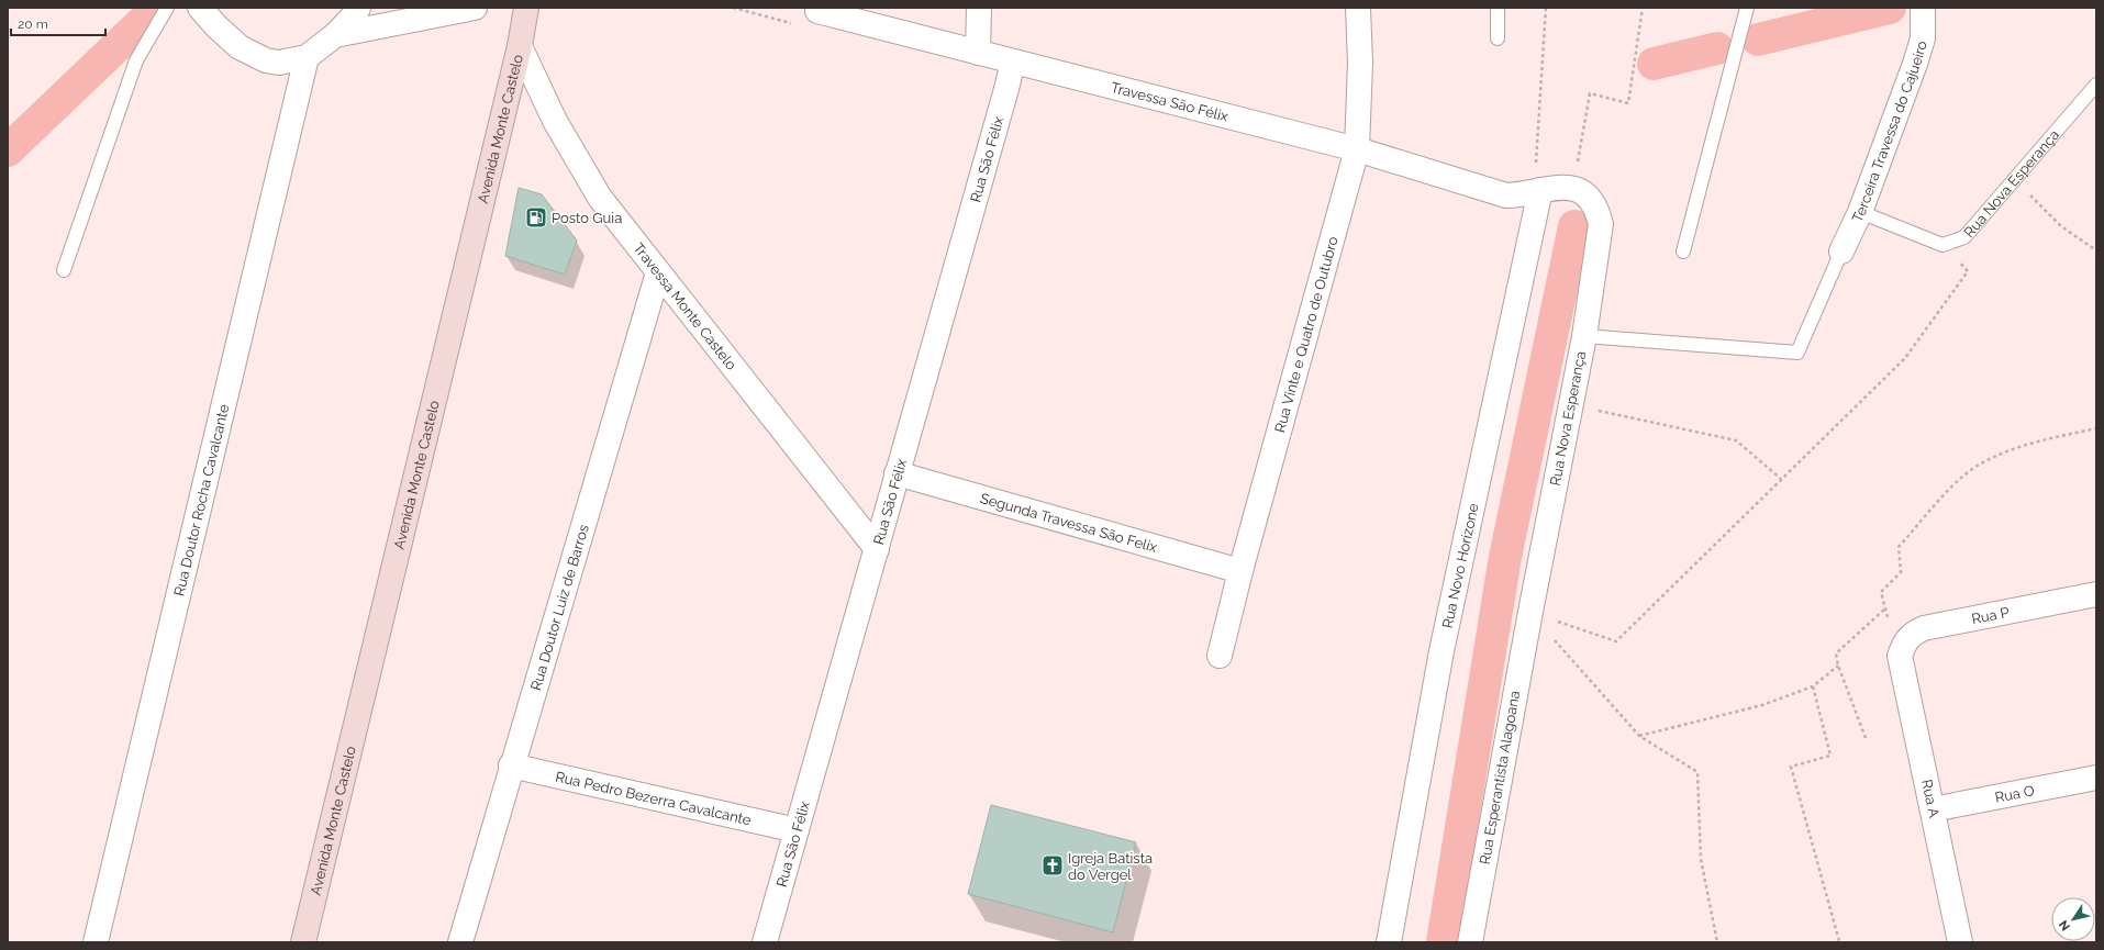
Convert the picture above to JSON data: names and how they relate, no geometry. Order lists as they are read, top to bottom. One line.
{"streets":{"street":["Travessa São Félix","Avenida Monte Castelo","Terceira Travessa do Cajueiro","Rua São Félix","Rua Nova Esperança","Travessa Monte Castelo","Rua Vinte e Quatro de Outubro","Rua Doutor Rocha Cavalcante","Segunda Travessa São Felix","Rua Novo Horizone","Rua Doutor Luiz de Barros","Rua P","Rua Esperantista Alagoana","Rua O","Rua Pedro Bezerra Cavalcante","Rua A"]},"crossings":[["Travessa São Félix","Rua São Félix"],["Travessa São Félix","Rua Nova Esperança"],["Travessa São Félix","Rua Vinte e Quatro de Outubro"],["Travessa São Félix","Rua Novo Horizone"],["Avenida Monte Castelo","Travessa Monte Castelo"],["Rua São Félix","Travessa Monte Castelo"],["Rua São Félix","Segunda Travessa São Felix"],["Rua São Félix","Rua Pedro Bezerra Cavalcante"],["Rua Nova Esperança","Rua Esperantista Alagoana"],["Travessa Monte Castelo","Rua Doutor Luiz de Barros"],["Rua Vinte e Quatro de Outubro","Segunda Travessa São Felix"],["Rua Doutor Luiz de Barros","Rua Pedro Bezerra Cavalcante"],["Rua P","Rua A"],["Rua O","Rua A"]],"places":{"fuel station":["Posto Guia"],"church":["Igreja Batista do Vergel"]},"scale_bar":"20 m","north":"bottom left"}
